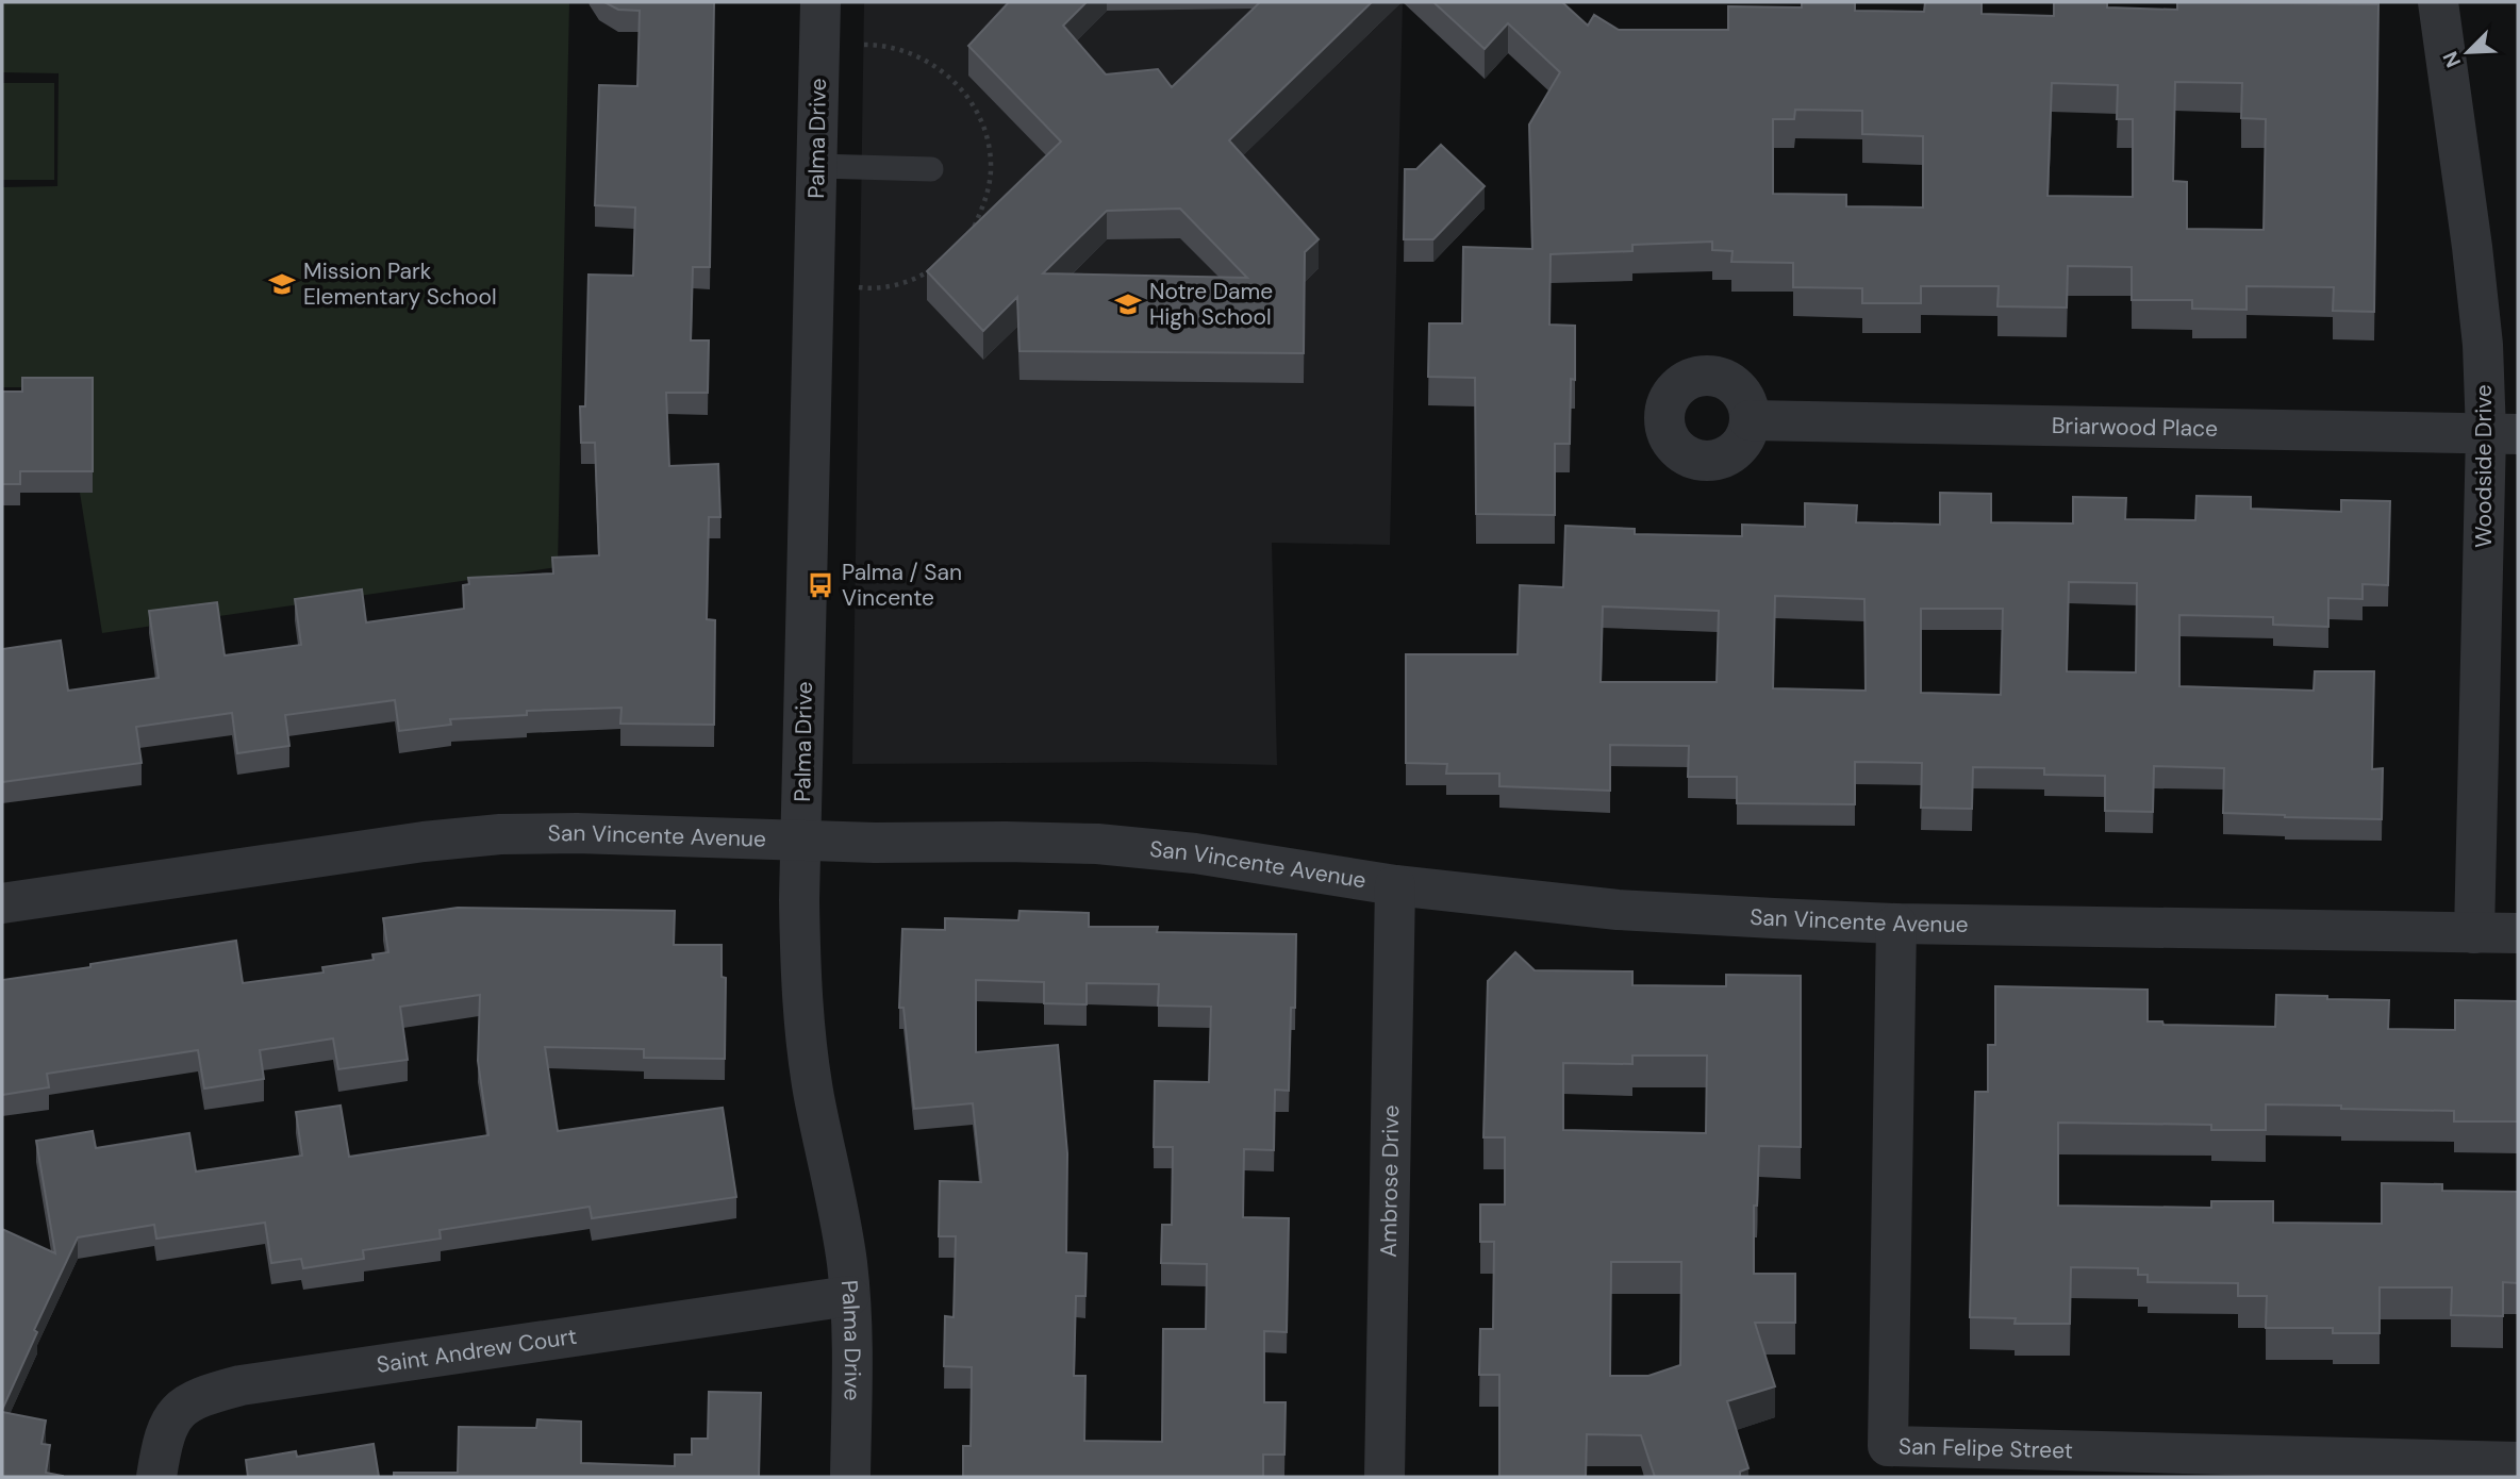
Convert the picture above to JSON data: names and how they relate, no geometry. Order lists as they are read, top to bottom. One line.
{"streets":{"street":["Palma Drive","Briarwood Place","Woodside Drive","San Vincente Avenue","Ambrose Drive","Saint Andrew Court","San Felipe Street"]},"crossings":[["Palma Drive","San Vincente Avenue"],["Palma Drive","Saint Andrew Court"],["Briarwood Place","Woodside Drive"],["Woodside Drive","San Vincente Avenue"],["San Vincente Avenue","Ambrose Drive"],["San Vincente Avenue","San Felipe Street"]],"places":{"school or university":["Mission Park Elementary School","Notre Dame High School"],"bus stop":["Palma / San Vincente"]},"north":"bottom left"}
